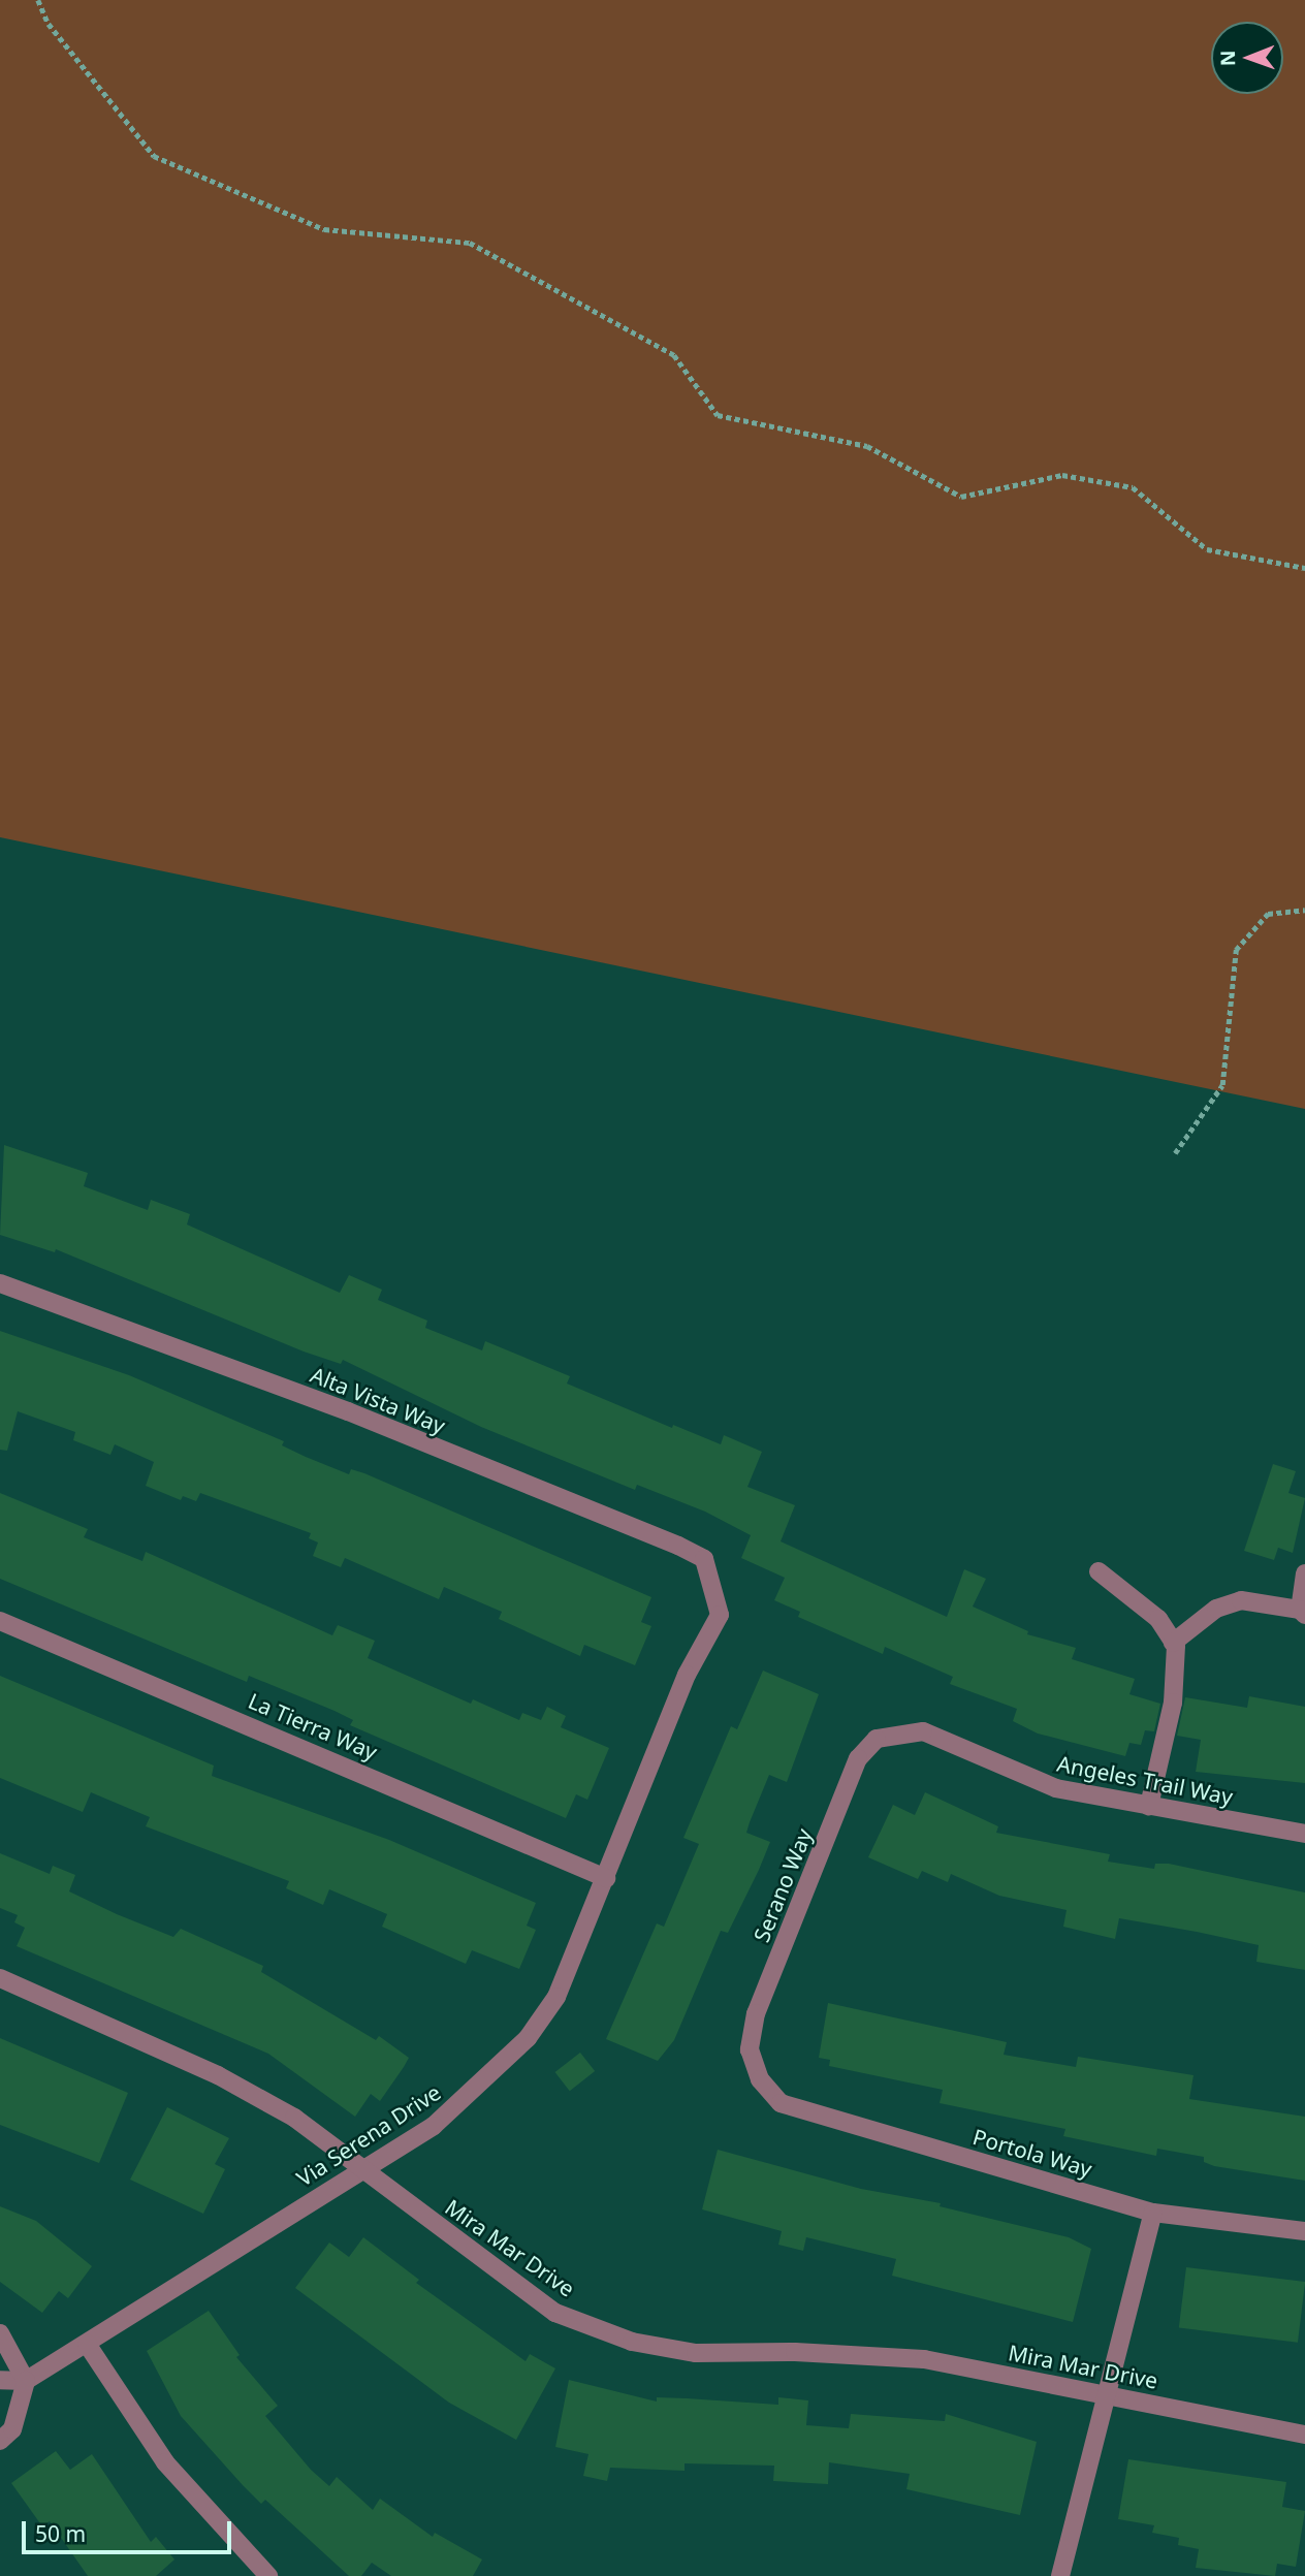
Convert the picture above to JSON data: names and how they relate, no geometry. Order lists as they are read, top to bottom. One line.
{"streets":{"street":["Alta Vista Way","La Tierra Way","Angeles Trail Way","Serano Way","Via Serena Drive","Portola Way","Mira Mar Drive"]},"crossings":[["Alta Vista Way","Via Serena Drive"],["La Tierra Way","Via Serena Drive"],["Angeles Trail Way","Serano Way"],["Serano Way","Portola Way"],["Via Serena Drive","Mira Mar Drive"]],"scale_bar":"50 m","north":"left"}
